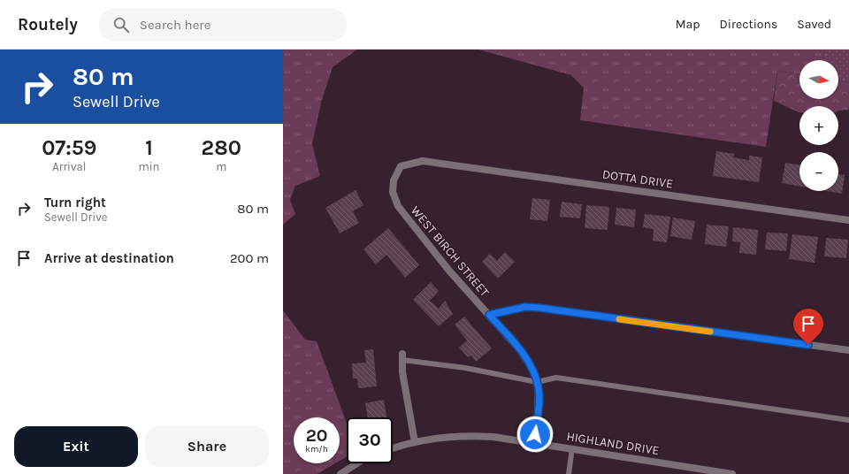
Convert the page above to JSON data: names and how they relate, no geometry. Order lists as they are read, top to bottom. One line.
{"streets":{"street":["DOTTA DRIVE","WEST BIRCH STREET","HIGHLAND DRIVE"]},"crossings":[["DOTTA DRIVE","WEST BIRCH STREET"],["WEST BIRCH STREET","HIGHLAND DRIVE"]],"north":"right","page":{"header":"Routely","search":"Search here","nav":["Map","Directions","Saved"],"turn":["80 m","Sewell Drive"],"map_buttons":["+","−"],"eta":["07:59","Arrival","1","min","280","m"],"list":[{"name":"Turn right","note":"Sewell Drive","value":"80 m"},{"name":"Arrive at destination","value":"200 m"}],"speed":"20 km/h","limit":"30","buttons":["Exit","Share"]}}
